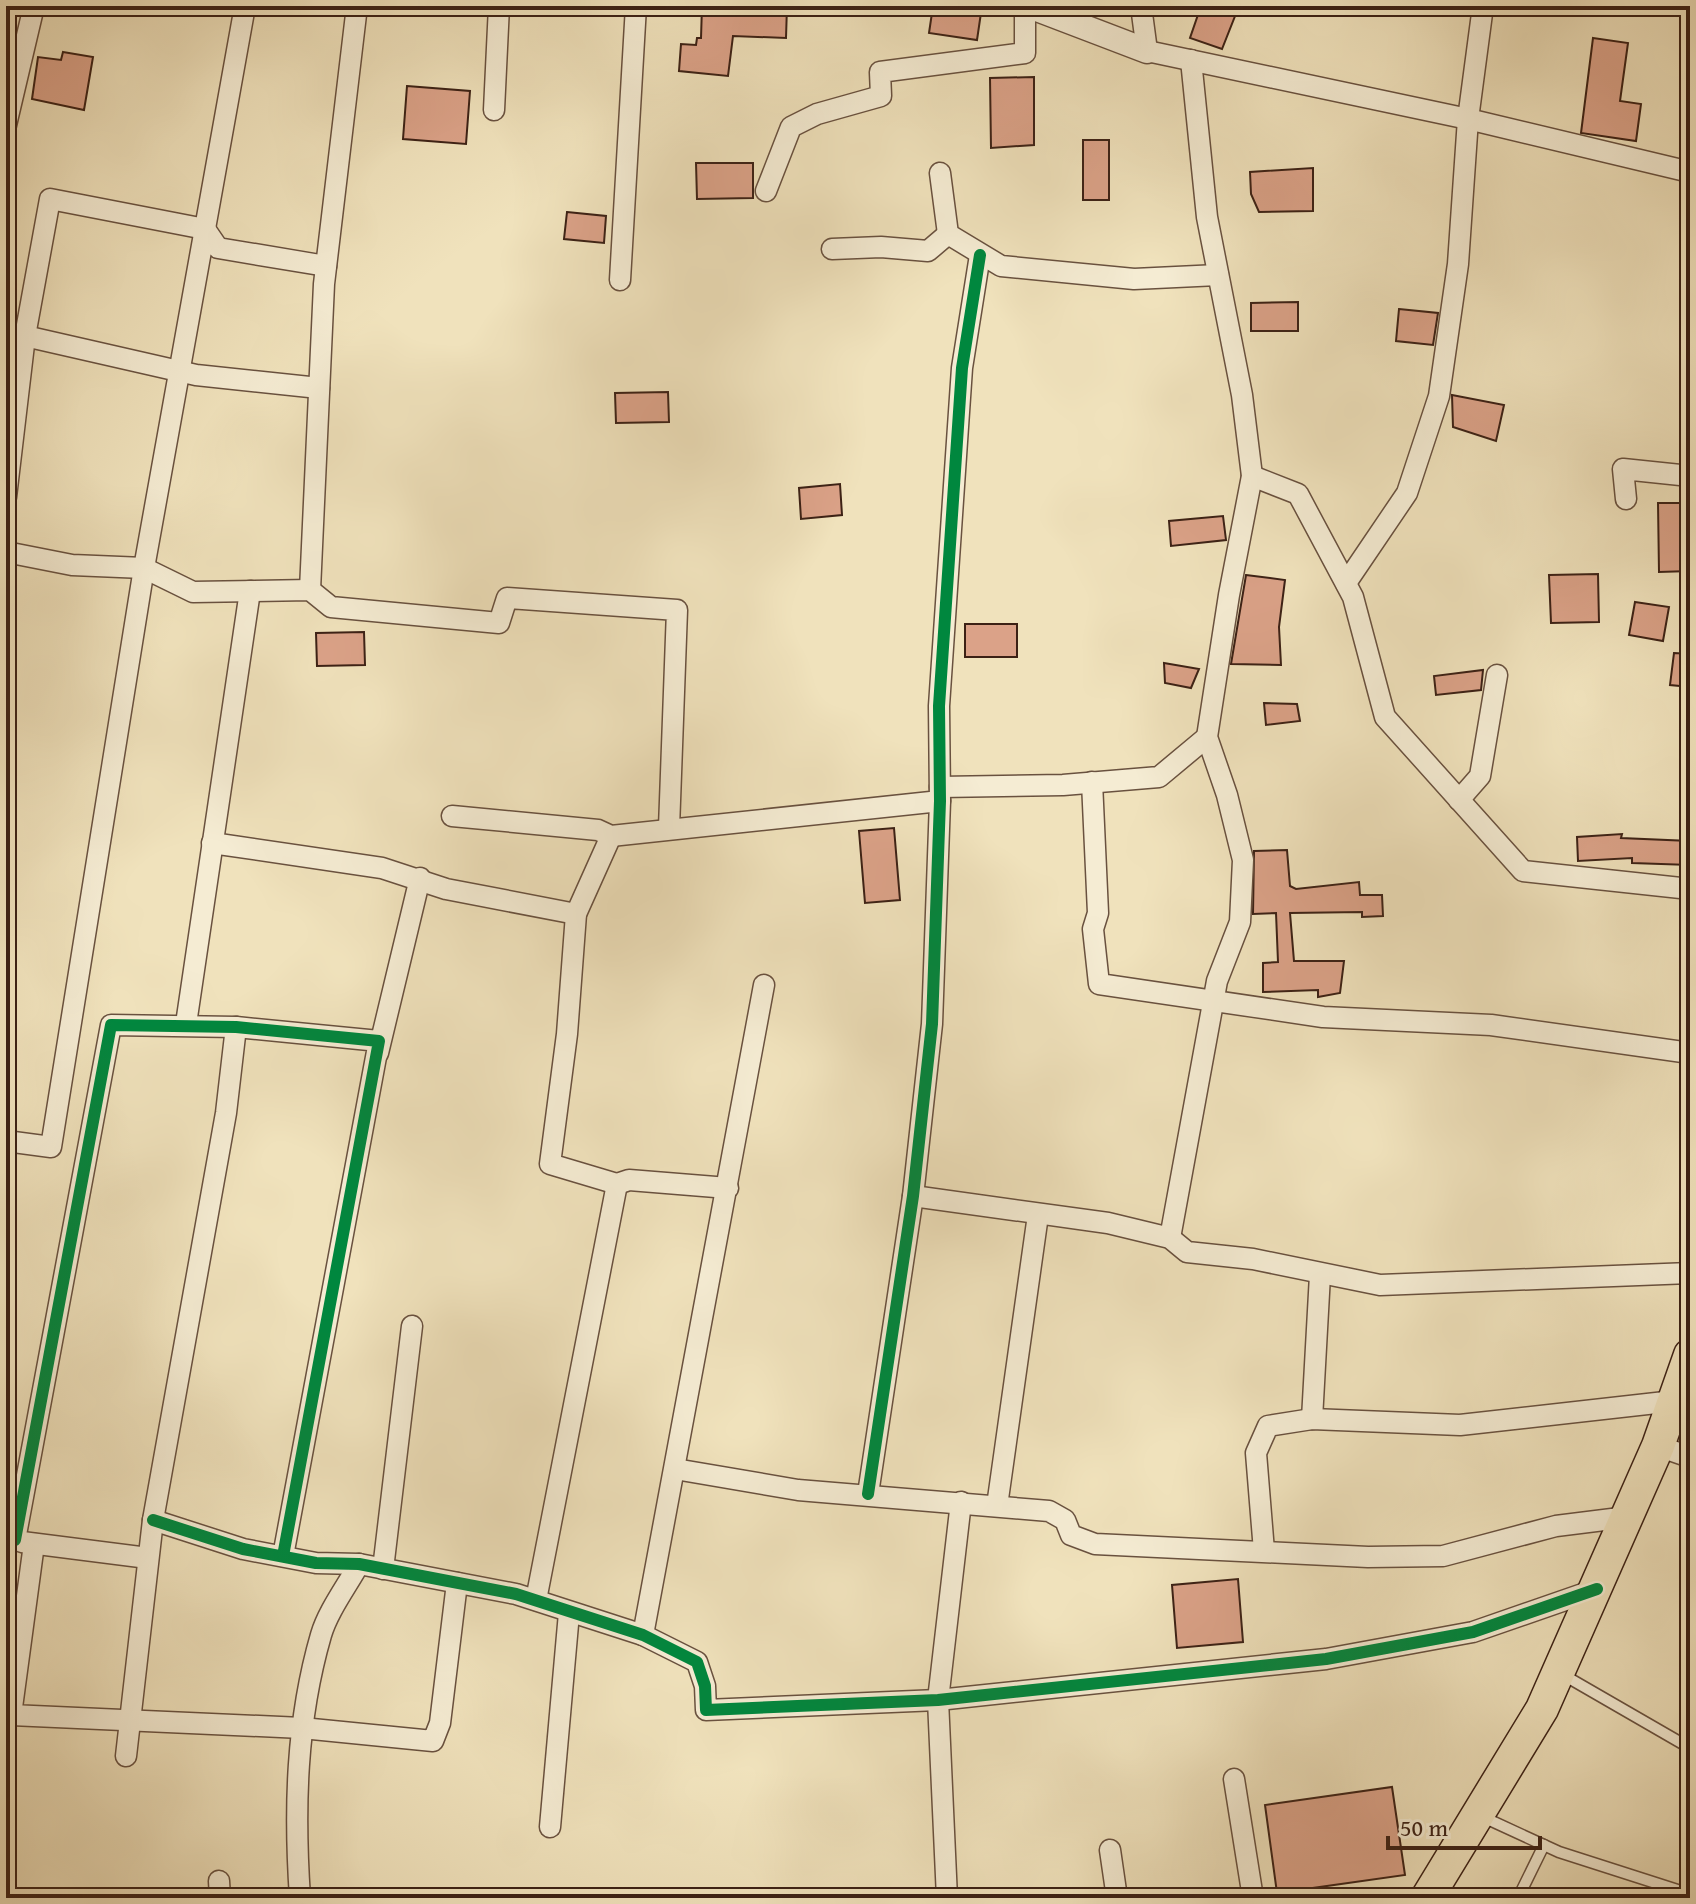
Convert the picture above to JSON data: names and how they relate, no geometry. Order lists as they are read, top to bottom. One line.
{"scale_bar":"50 m"}
